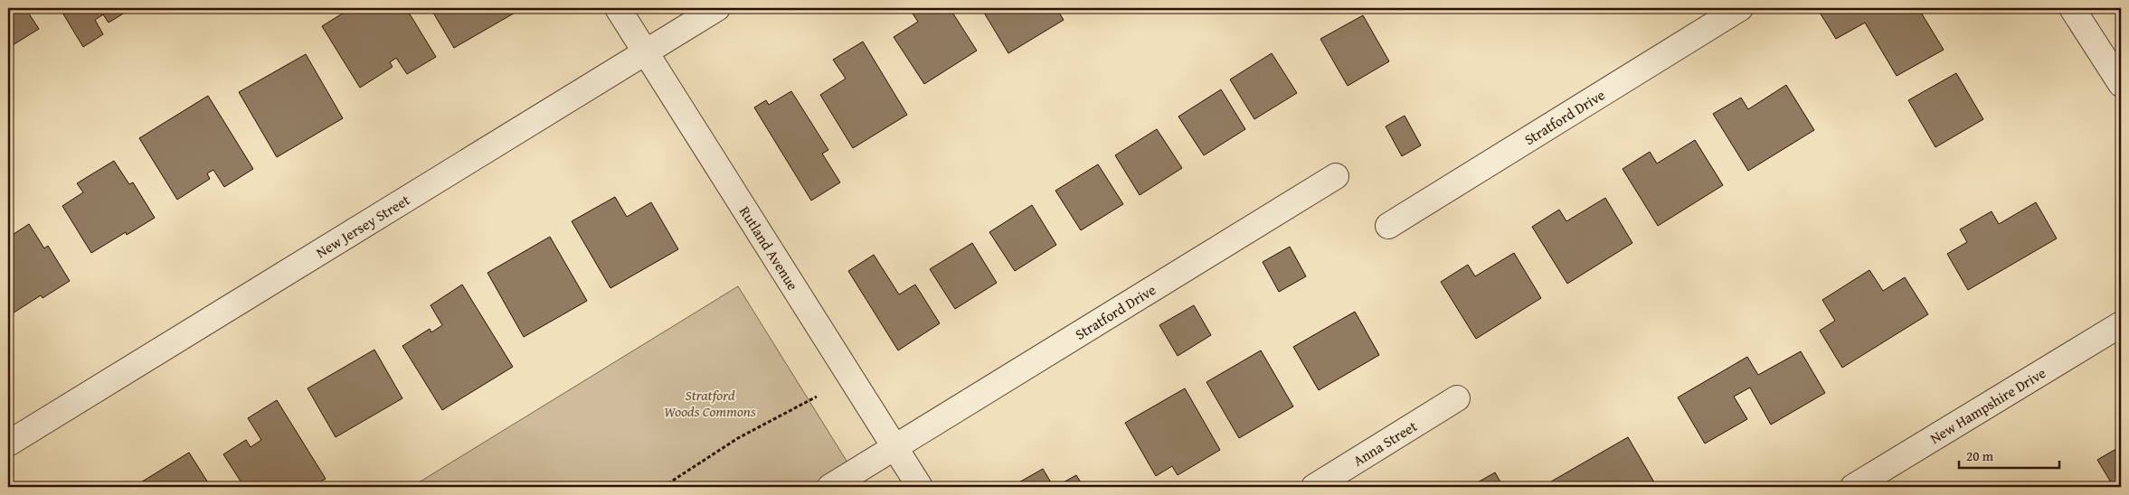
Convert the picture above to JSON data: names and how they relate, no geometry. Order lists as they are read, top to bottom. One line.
{"streets":{"street":["Stratford Drive","New Jersey Street","Rutland Avenue","New Hampshire Drive","Anna Street"]},"crossings":[["Stratford Drive","Rutland Avenue"],["New Jersey Street","Rutland Avenue"]],"parks":["Stratford Woods Commons"],"scale_bar":"20 m"}
